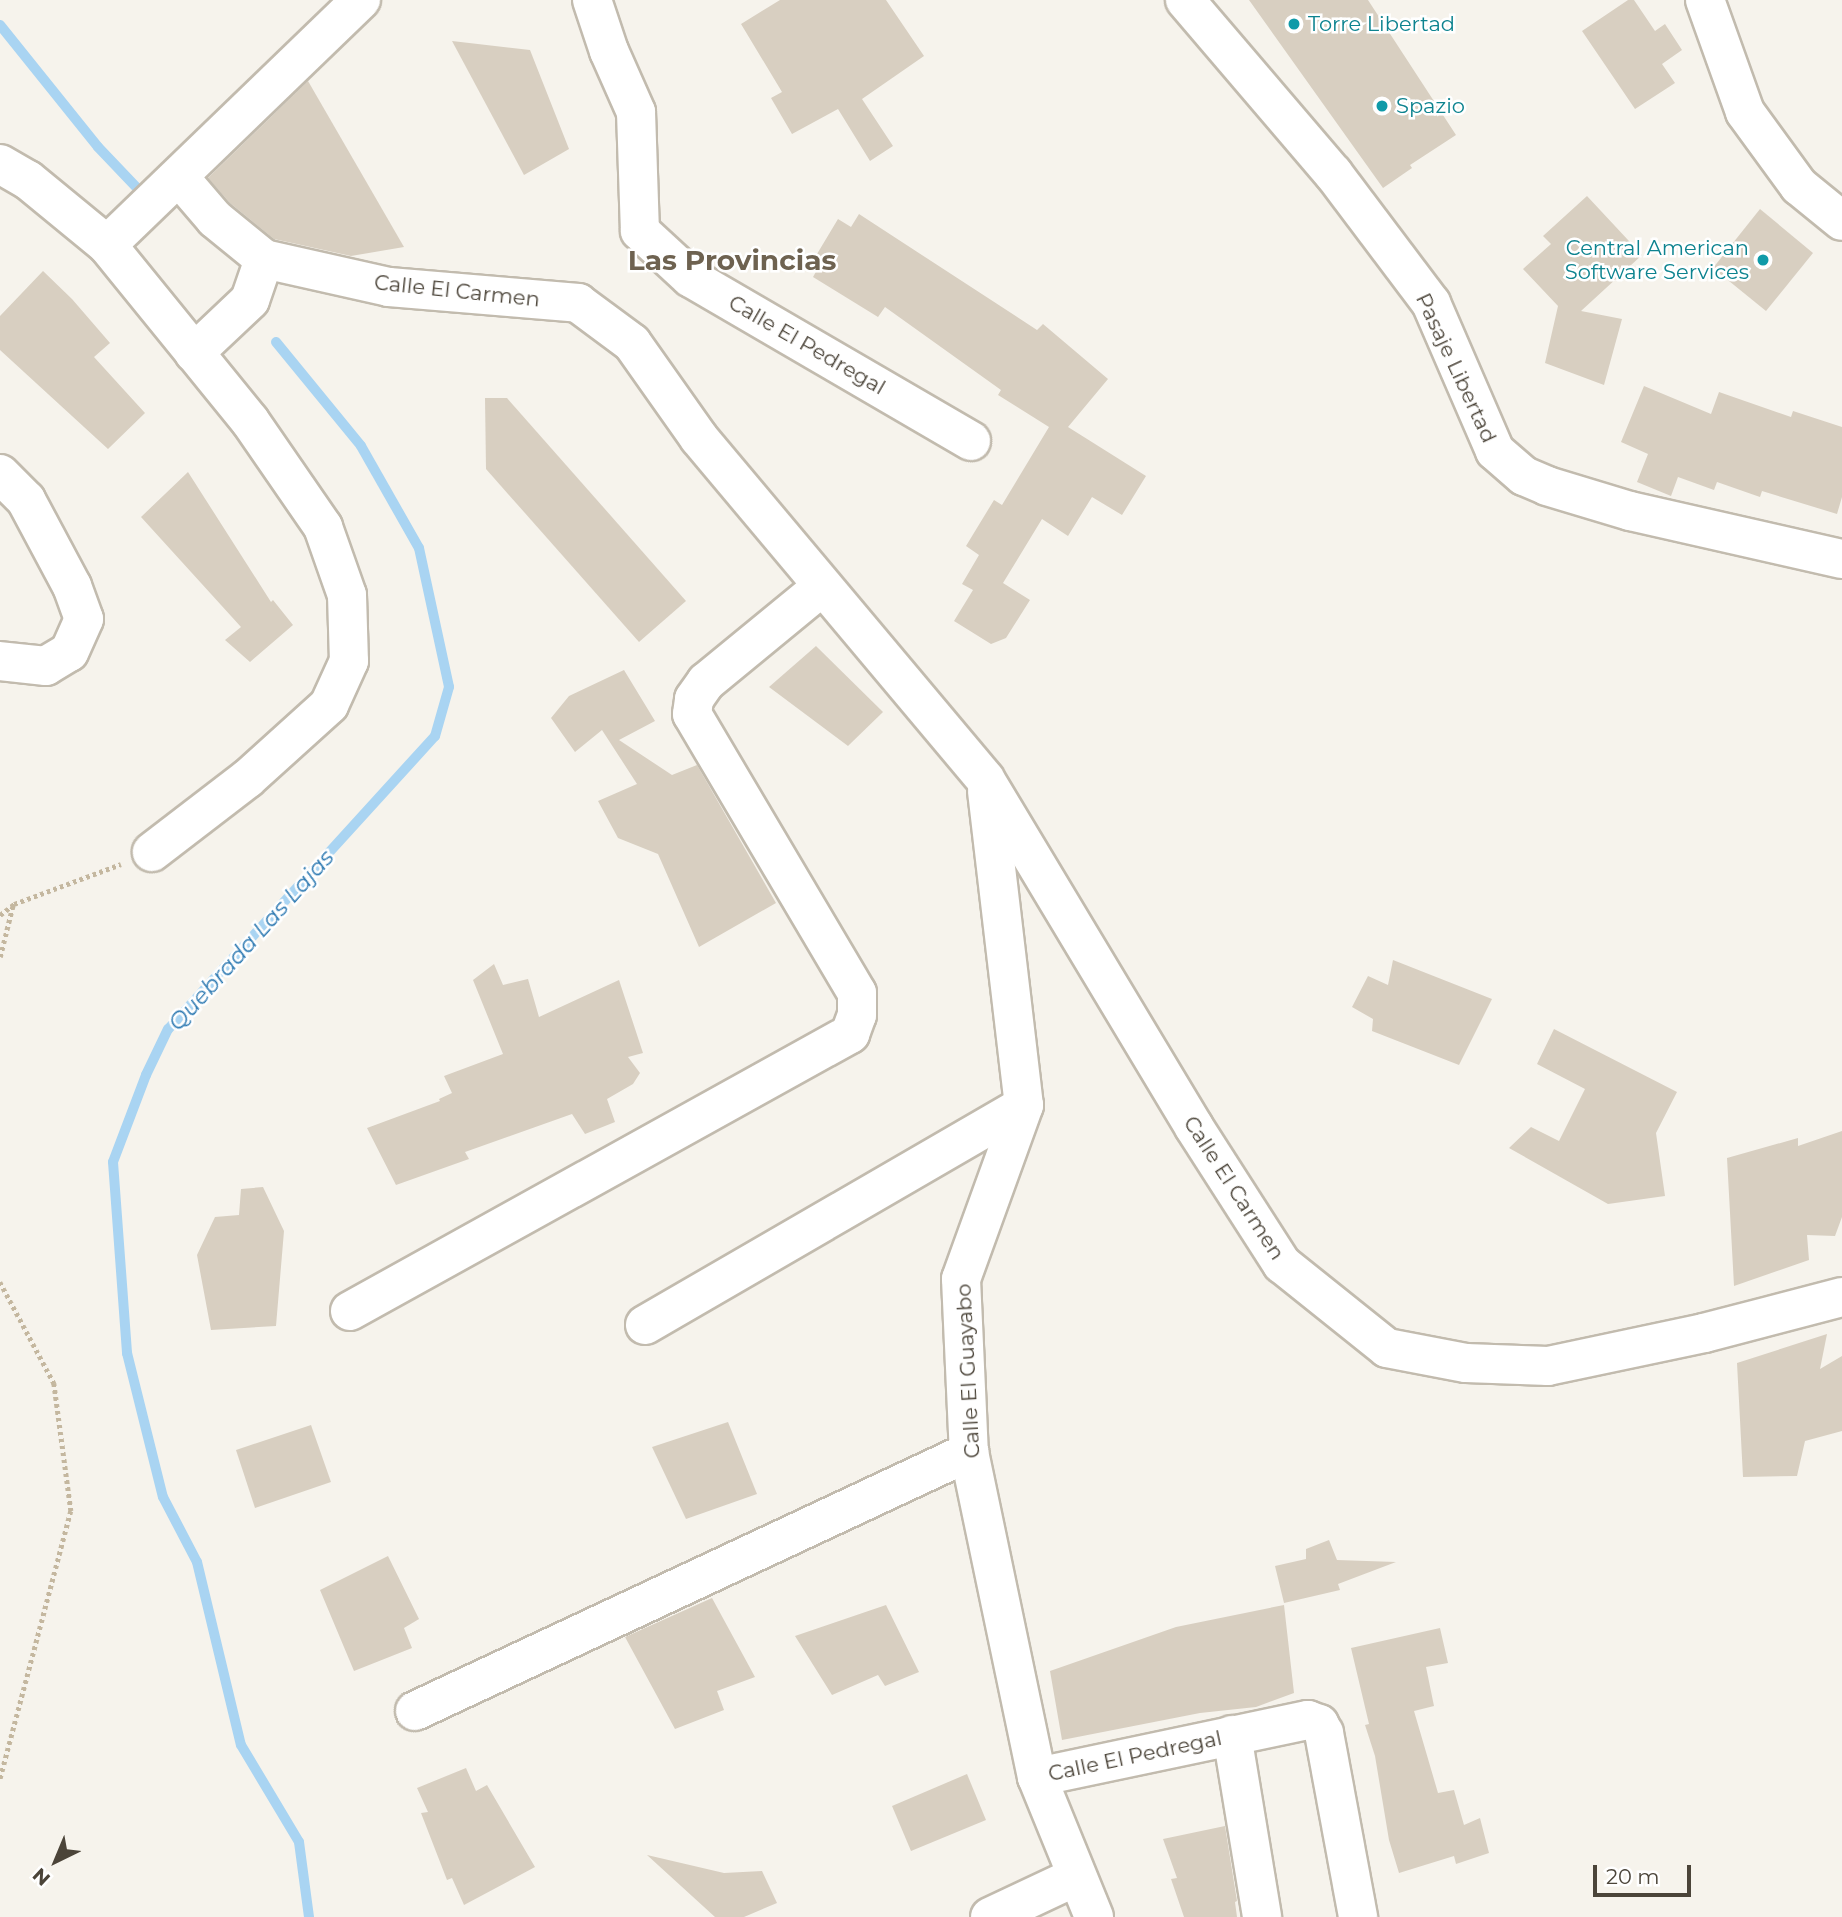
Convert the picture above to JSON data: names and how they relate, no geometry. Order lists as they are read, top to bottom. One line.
{"streets":{"street":["Calle El Carmen","Calle El Pedregal","Pasaje Libertad","Calle El Guayabo"]},"crossings":[["Calle El Carmen","Calle El Guayabo"],["Calle El Pedregal","Calle El Guayabo"]],"districts":["Las Provincias"],"water":["Quebrada Las Lajas"],"places":["Torre Libertad","Spazio","Central American Software Services"],"scale_bar":"20 m","north":"bottom left"}
